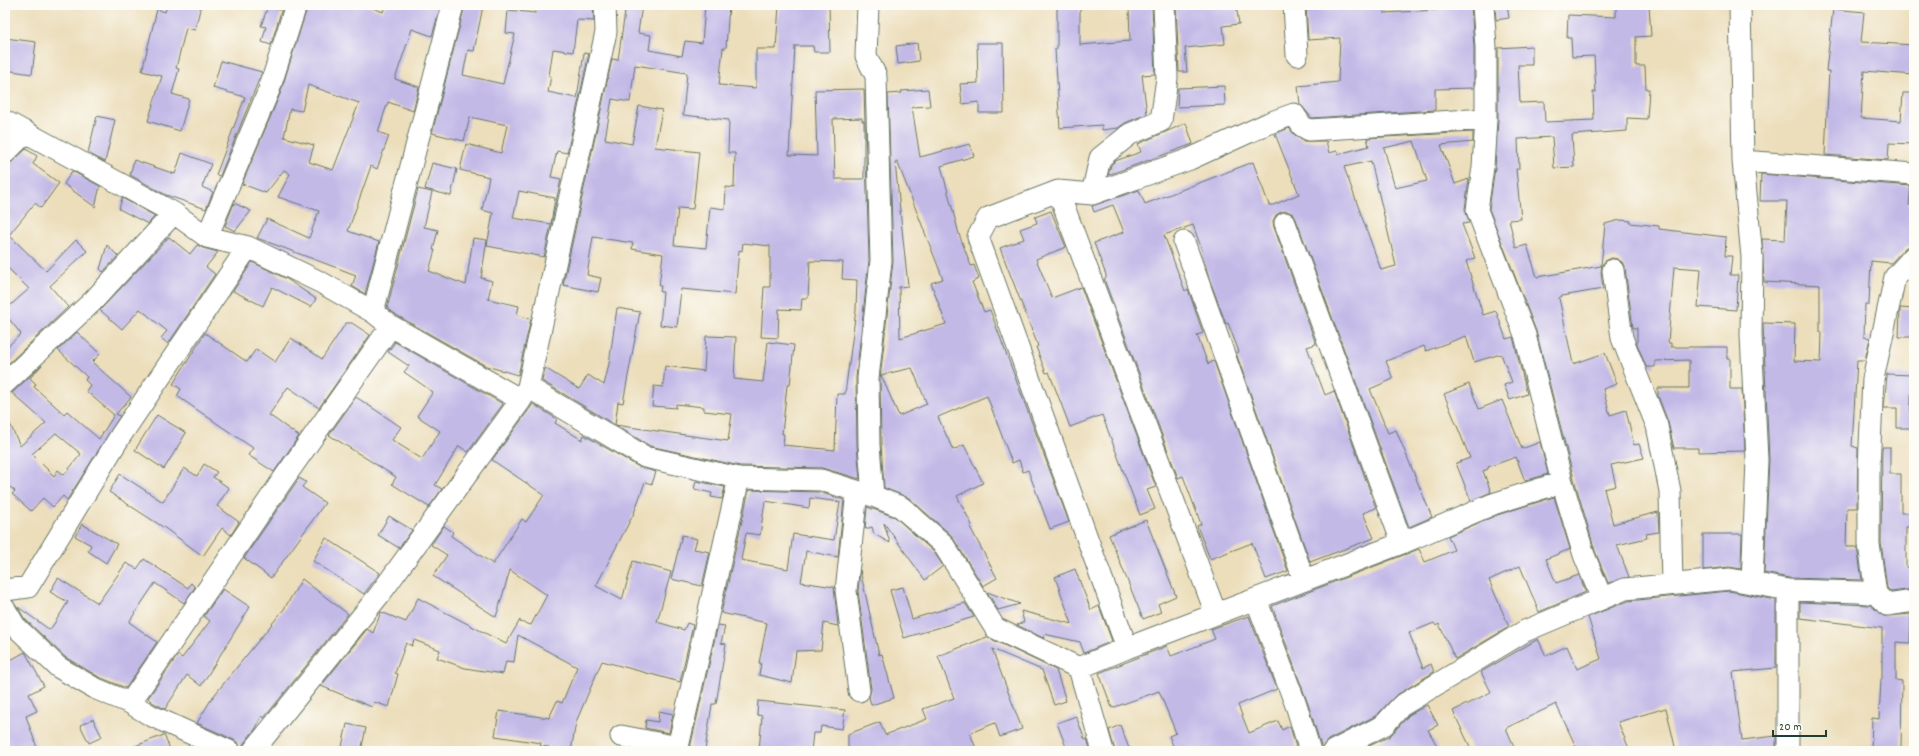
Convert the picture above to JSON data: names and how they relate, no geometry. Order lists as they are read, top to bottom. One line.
{"scale_bar":"20 m"}
